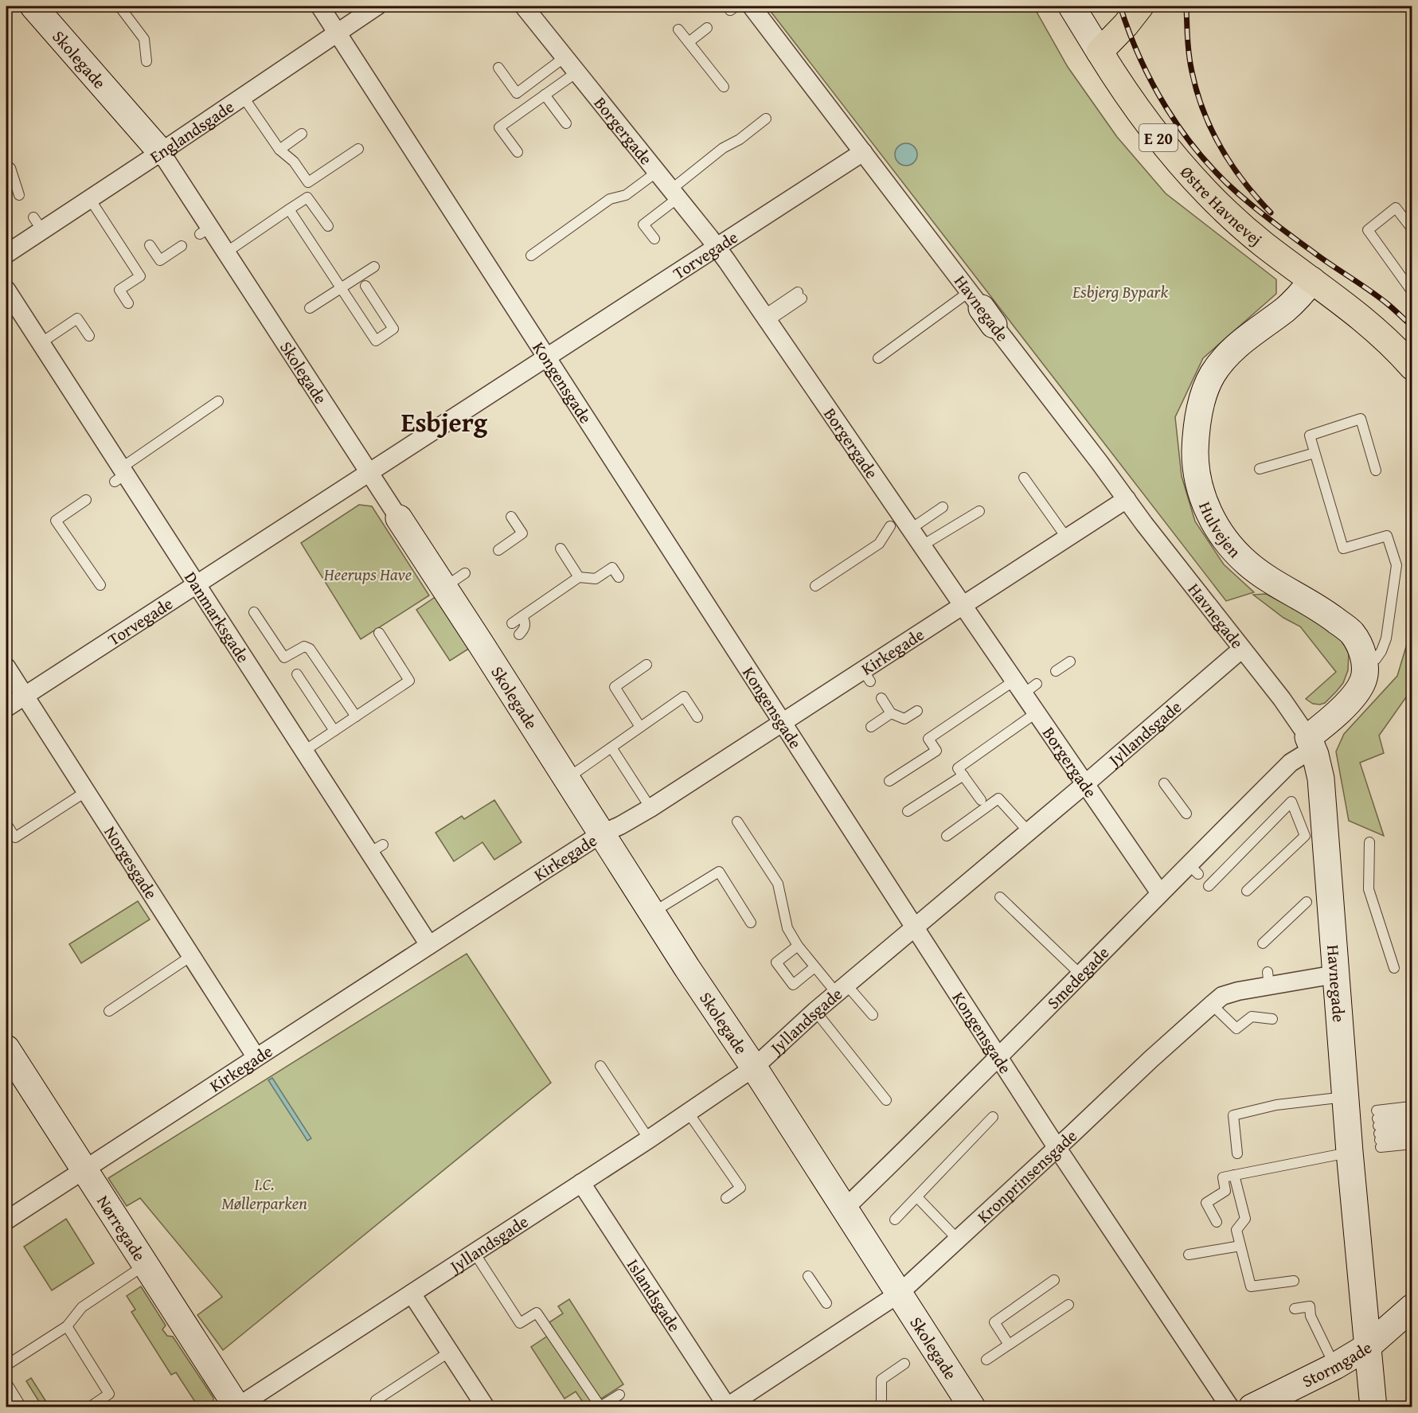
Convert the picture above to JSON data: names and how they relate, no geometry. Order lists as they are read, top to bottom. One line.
{"streets":{"main road":["E 20","Østre Havnevej"],"street":["Skolegade","Englandsgade","Borgergade","Torvegade","Havnegade","Kongensgade","Hulvejen","Danmarksgade","Kirkegade","Jyllandsgade","Norgesgade","Smedegade","Kronprinsensgade","Nørregade","Islandsgade","Stormgade"]},"crossings":[["Skolegade","Englandsgade"],["Skolegade","Torvegade"],["Skolegade","Kirkegade"],["Skolegade","Jyllandsgade"],["Skolegade","Smedegade"],["Skolegade","Kronprinsensgade"],["Englandsgade","Kongensgade"],["Borgergade","Torvegade"],["Borgergade","Kirkegade"],["Borgergade","Jyllandsgade"],["Borgergade","Smedegade"],["Østre Havnevej","Hulvejen"],["Torvegade","Havnegade"],["Torvegade","Kongensgade"],["Torvegade","Danmarksgade"],["Torvegade","Norgesgade"],["Havnegade","Hulvejen"],["Havnegade","Kirkegade"],["Havnegade","Jyllandsgade"],["Havnegade","Smedegade"],["Havnegade","Kronprinsensgade"],["Havnegade","Stormgade"],["Kongensgade","Kirkegade"],["Kongensgade","Jyllandsgade"],["Kongensgade","Smedegade"],["Kongensgade","Kronprinsensgade"],["Hulvejen","Smedegade"],["Danmarksgade","Kirkegade"],["Kirkegade","Norgesgade"],["Kirkegade","Nørregade"],["Jyllandsgade","Nørregade"],["Jyllandsgade","Islandsgade"],["Kronprinsensgade","Islandsgade"]],"districts":["Esbjerg"],"parks":["Esbjerg Bypark","Heerups Have","I.C. Møllerparken"]}
